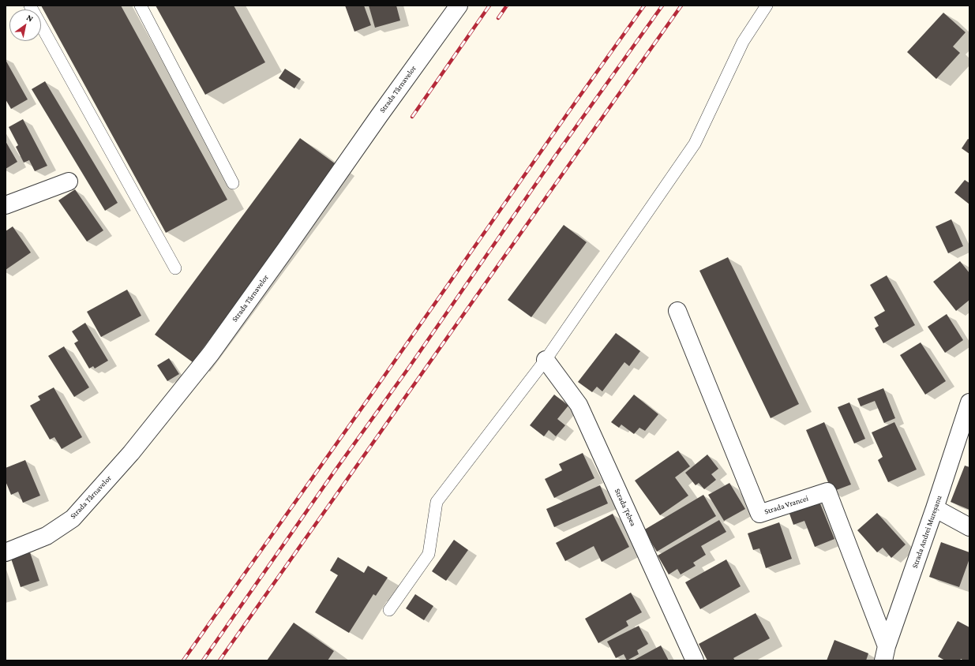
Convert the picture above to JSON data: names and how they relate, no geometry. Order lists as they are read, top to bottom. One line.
{"streets":{"street":["Strada Târnavelor","Strada Vrancei","Strada Țebea","Strada Andrei Mureșanu"]},"crossings":[["Strada Vrancei","Strada Andrei Mureșanu"]],"north":"top right"}
